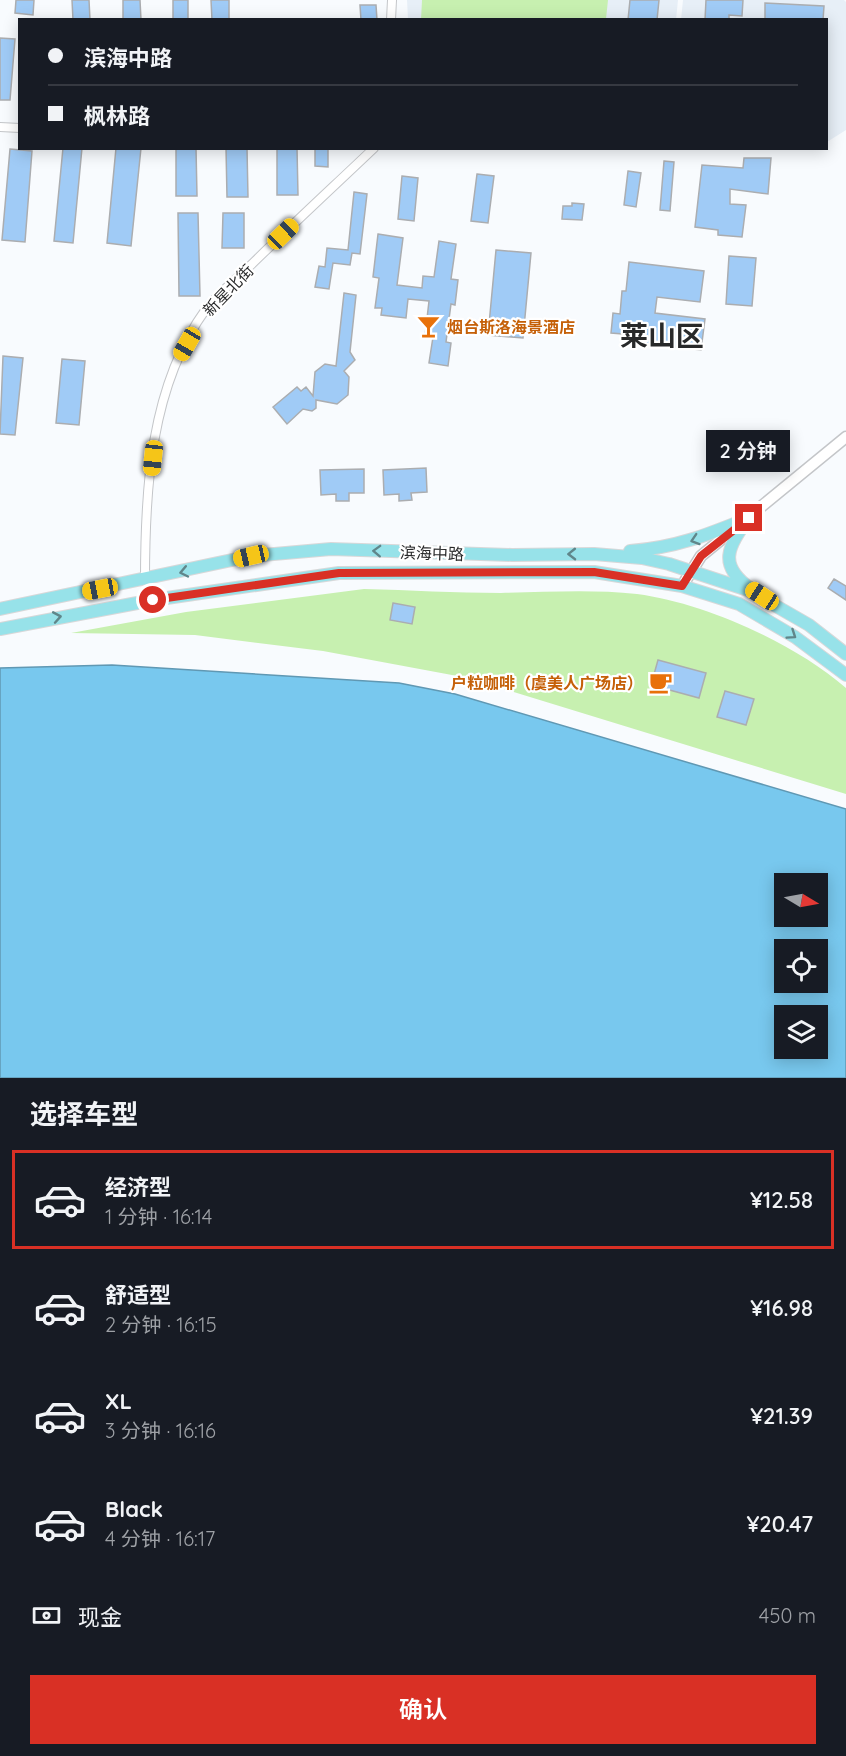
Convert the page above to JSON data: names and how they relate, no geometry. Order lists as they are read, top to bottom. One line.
{"streets":{"main road":["滨海中路"],"street":["新星北街"]},"crossings":[["新星北街","滨海中路"]],"districts":["莱山区"],"places":{"bar":["烟台斯洛海景酒店"],"cafe":["户粒咖啡（虞美人广场店）"]},"north":"right","page":{"banner":["滨海中路","枫林路"],"bubble":"2 分钟","heading":"选择车型","list":[{"name":"经济型","note":"1 分钟 · 16:14","value":"¥12.58"},{"name":"舒适型","note":"2 分钟 · 16:15","value":"¥16.98"},{"name":"XL","note":"3 分钟 · 16:16","value":"¥21.39"},{"name":"Black","note":"4 分钟 · 16:17","value":"¥20.47"}],"pay":["现金","450 m"],"buttons":"确认"}}
